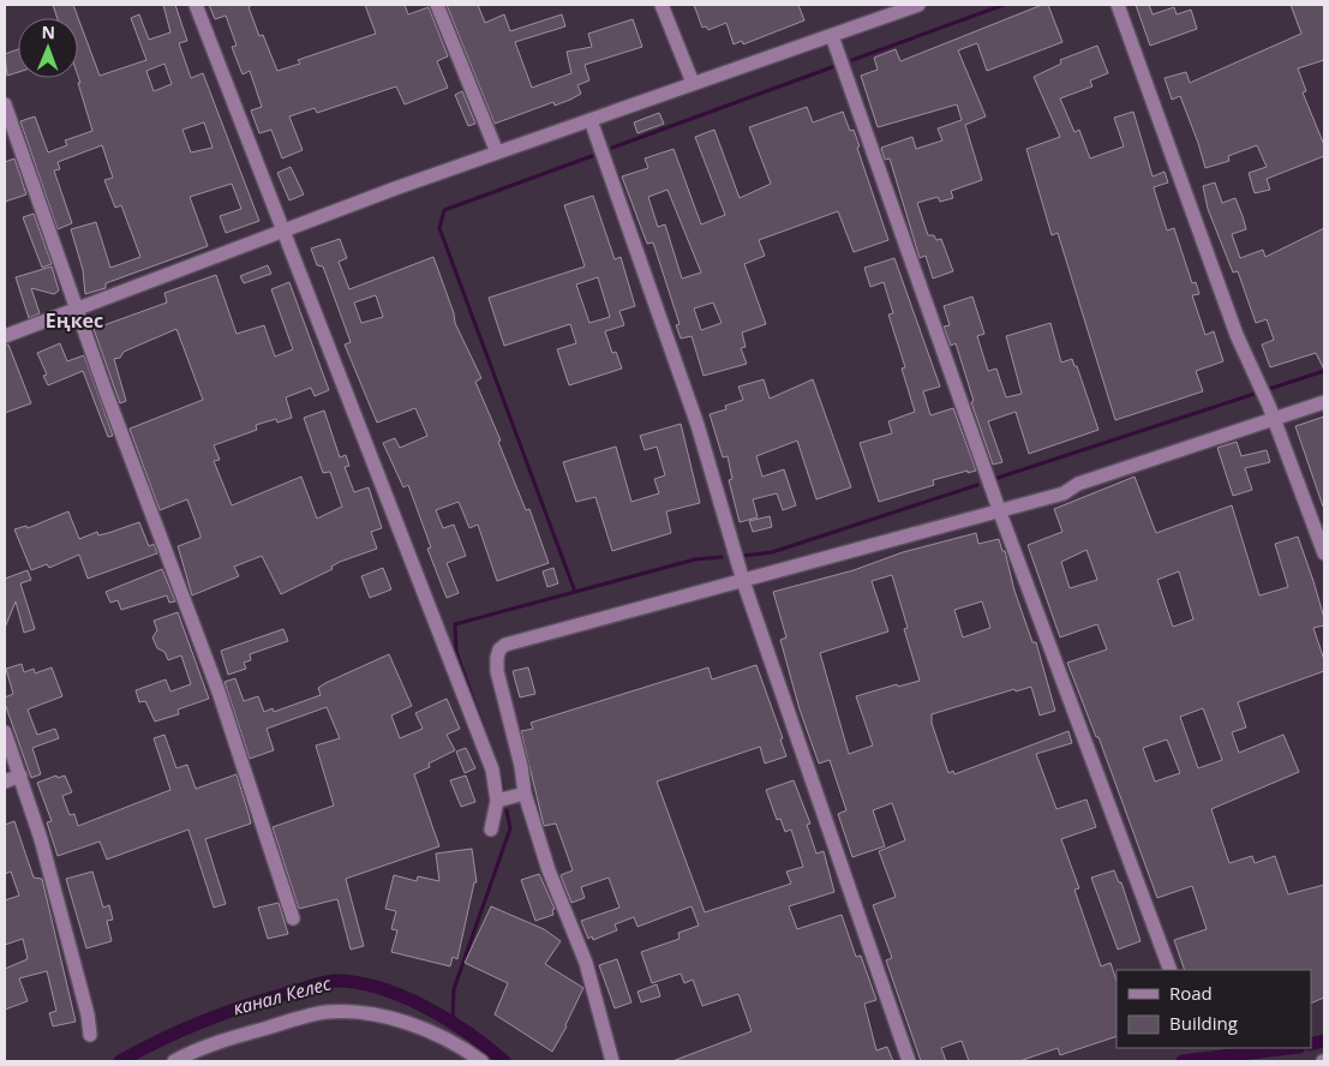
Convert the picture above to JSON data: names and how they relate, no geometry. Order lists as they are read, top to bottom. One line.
{"districts":["Еңкес"],"water":["канал Келес"],"legend":["Road","Building"],"north":"top"}
